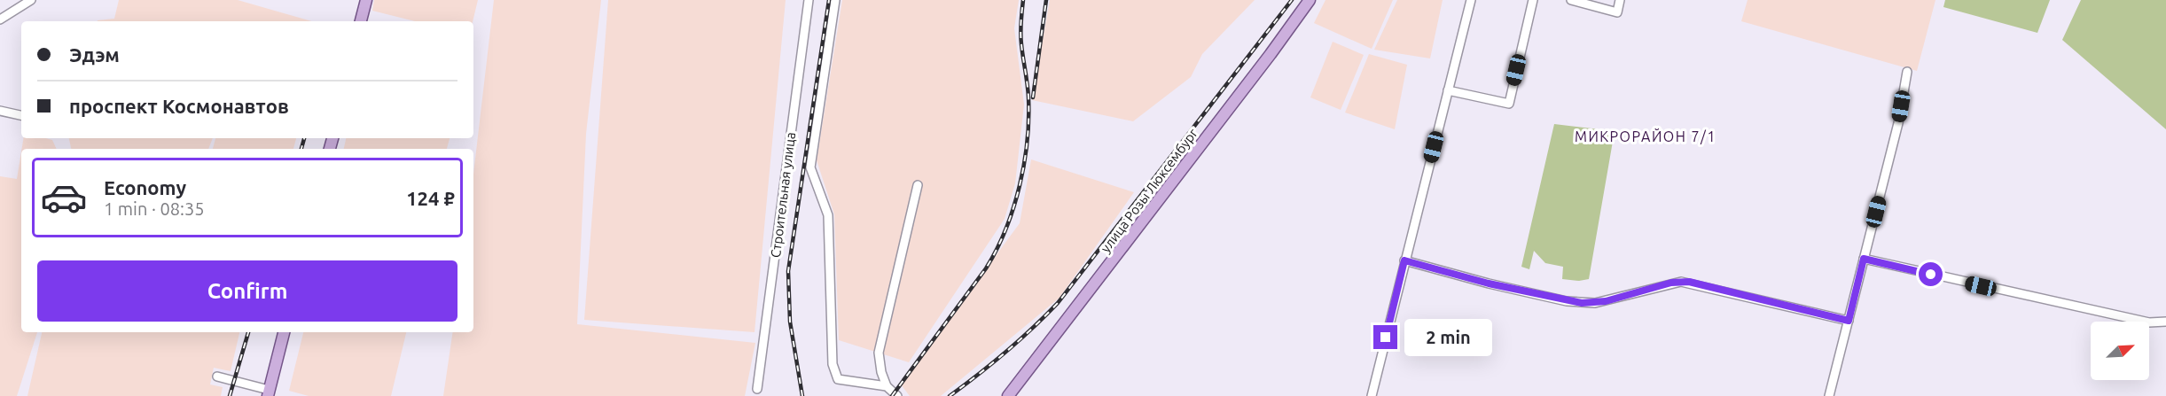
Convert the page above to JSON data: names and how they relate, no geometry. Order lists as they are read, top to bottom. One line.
{"streets":{"main road":["улица Розы Люксембург"],"street":["Строительная улица"]},"districts":["МИКРОРАЙОН 7/1"],"north":"top right","page":{"banner":["Эдэм","проспект Космонавтов"],"list":[{"name":"Economy","note":"1 min · 08:35","value":"124 ₽"}],"buttons":"Confirm","bubble":"2 min"}}
